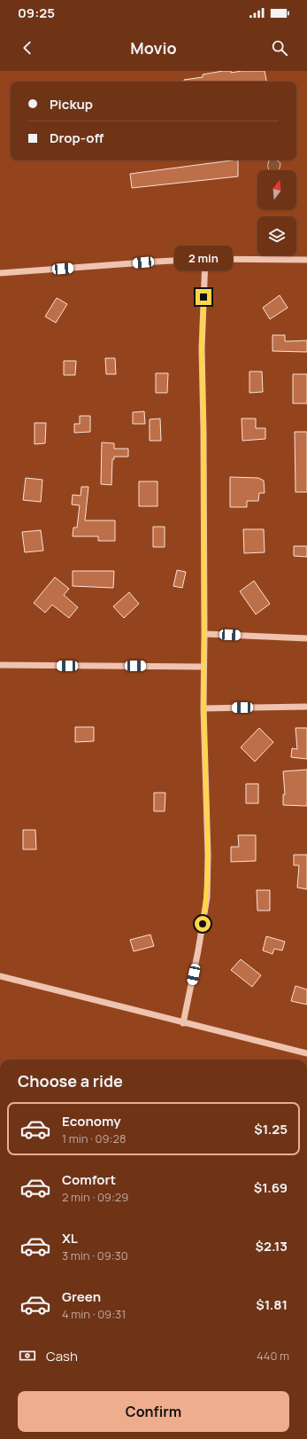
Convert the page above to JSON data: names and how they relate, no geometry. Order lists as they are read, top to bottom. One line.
{"north":"top","page":{"status":"09:25","header":"Movio","banner":["Pickup","Drop-off"],"bubble":"2 min","heading":"Choose a ride","list":[{"name":"Economy","note":"1 min · 09:28","value":"$1.25"},{"name":"Comfort","note":"2 min · 09:29","value":"$1.69"},{"name":"XL","note":"3 min · 09:30","value":"$2.13"},{"name":"Green","note":"4 min · 09:31","value":"$1.81"}],"pay":["Cash","440 m"],"buttons":"Confirm"}}
